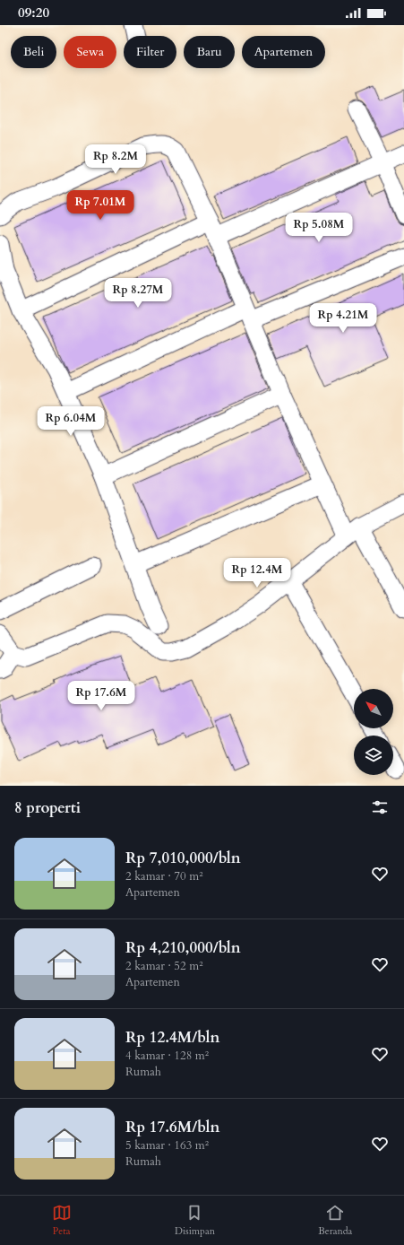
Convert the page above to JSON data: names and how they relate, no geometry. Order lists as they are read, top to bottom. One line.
{"north":"top left","page":{"status":"09:20","chip":["Beli","Sewa","Filter","Baru","Apartemen"],"price":["Rp 8.2M","Rp 7.01M","Rp 5.08M","Rp 8.27M","Rp 4.21M","Rp 6.04M","Rp 12.4M","Rp 17.6M"],"heading":"8 properti","list":[{"name":"Rp 7,010,000/bln","note":"2 kamar · 70 m² · Apartemen"},{"name":"Rp 4,210,000/bln","note":"2 kamar · 52 m² · Apartemen"},{"name":"Rp 12.4M/bln","note":"4 kamar · 128 m² · Rumah"},{"name":"Rp 17.6M/bln","note":"5 kamar · 163 m² · Rumah"}],"tabs":["Peta","Disimpan","Beranda"]}}
